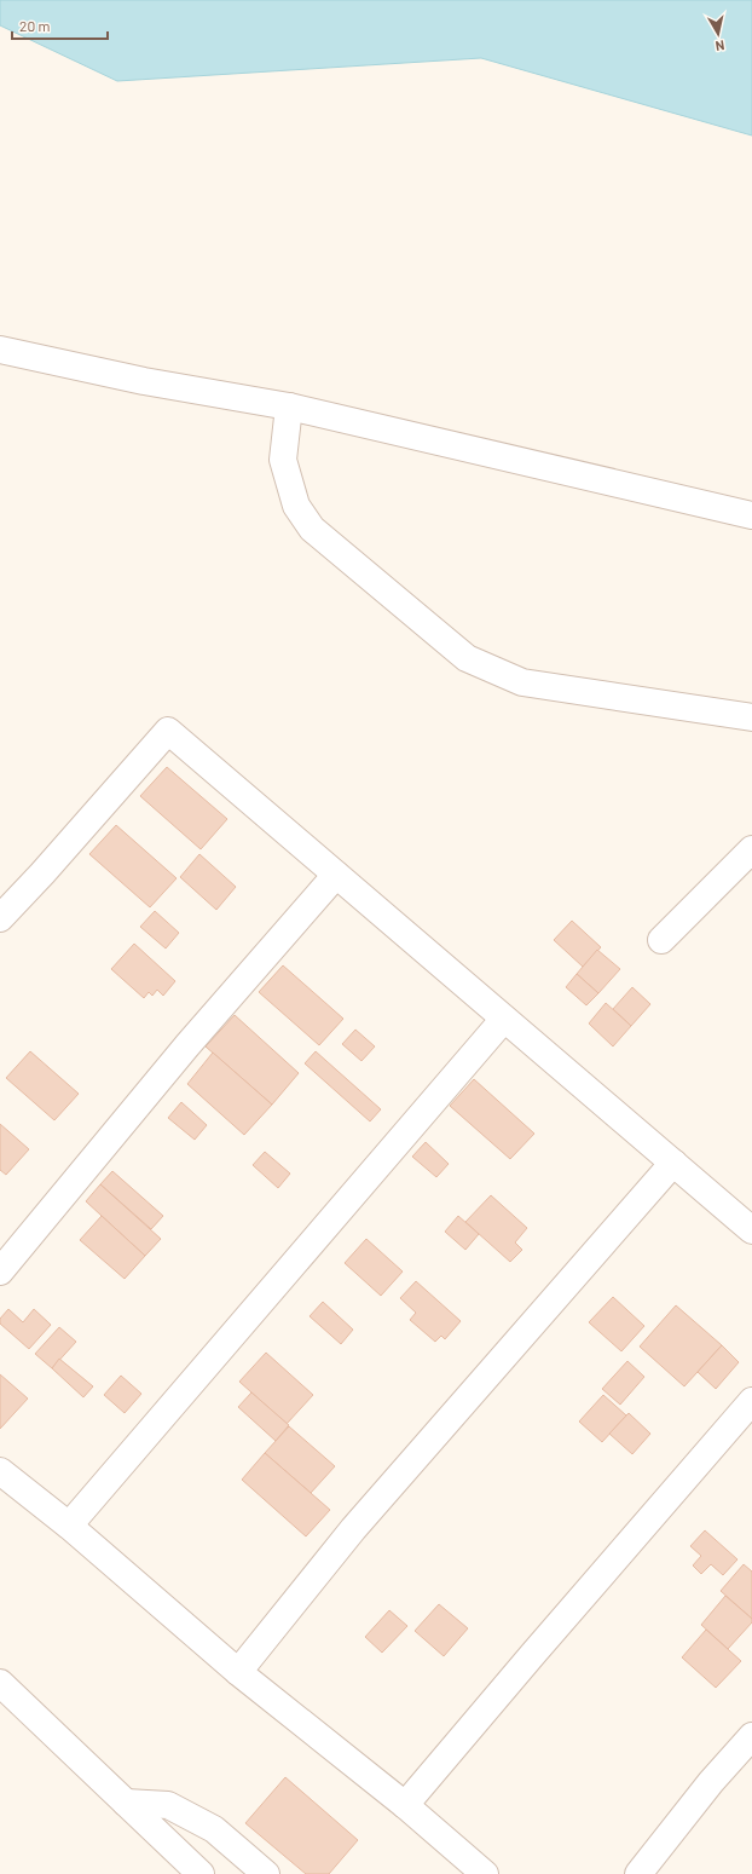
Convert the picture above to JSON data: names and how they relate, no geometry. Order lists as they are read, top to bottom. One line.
{"scale_bar":"20 m","north":"bottom"}
